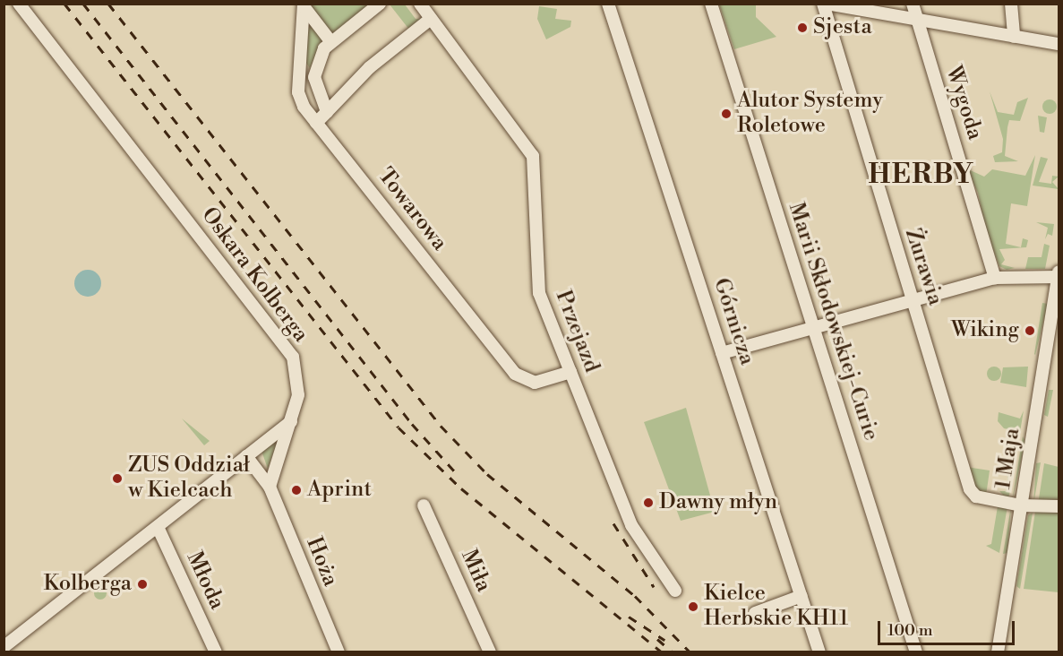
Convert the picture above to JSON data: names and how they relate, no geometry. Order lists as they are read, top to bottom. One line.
{"streets":{"street":["Wygoda","Towarowa","Żurawia","Oskara Kolberga","Górnicza","Marii Skłodowskiej-Curie","Przejazd","1 Maja","Hoża","Miła","Młoda"]},"crossings":[["Towarowa","Przejazd"],["Żurawia","1 Maja"]],"districts":["HERBY"],"places":["Sjesta","Alutor Systemy Roletowe","Wiking","ZUS Oddział w Kielcach","Aprint","Dawny młyn","Kolberga","Kielce Herbskie KH11"],"scale_bar":"100 m"}
